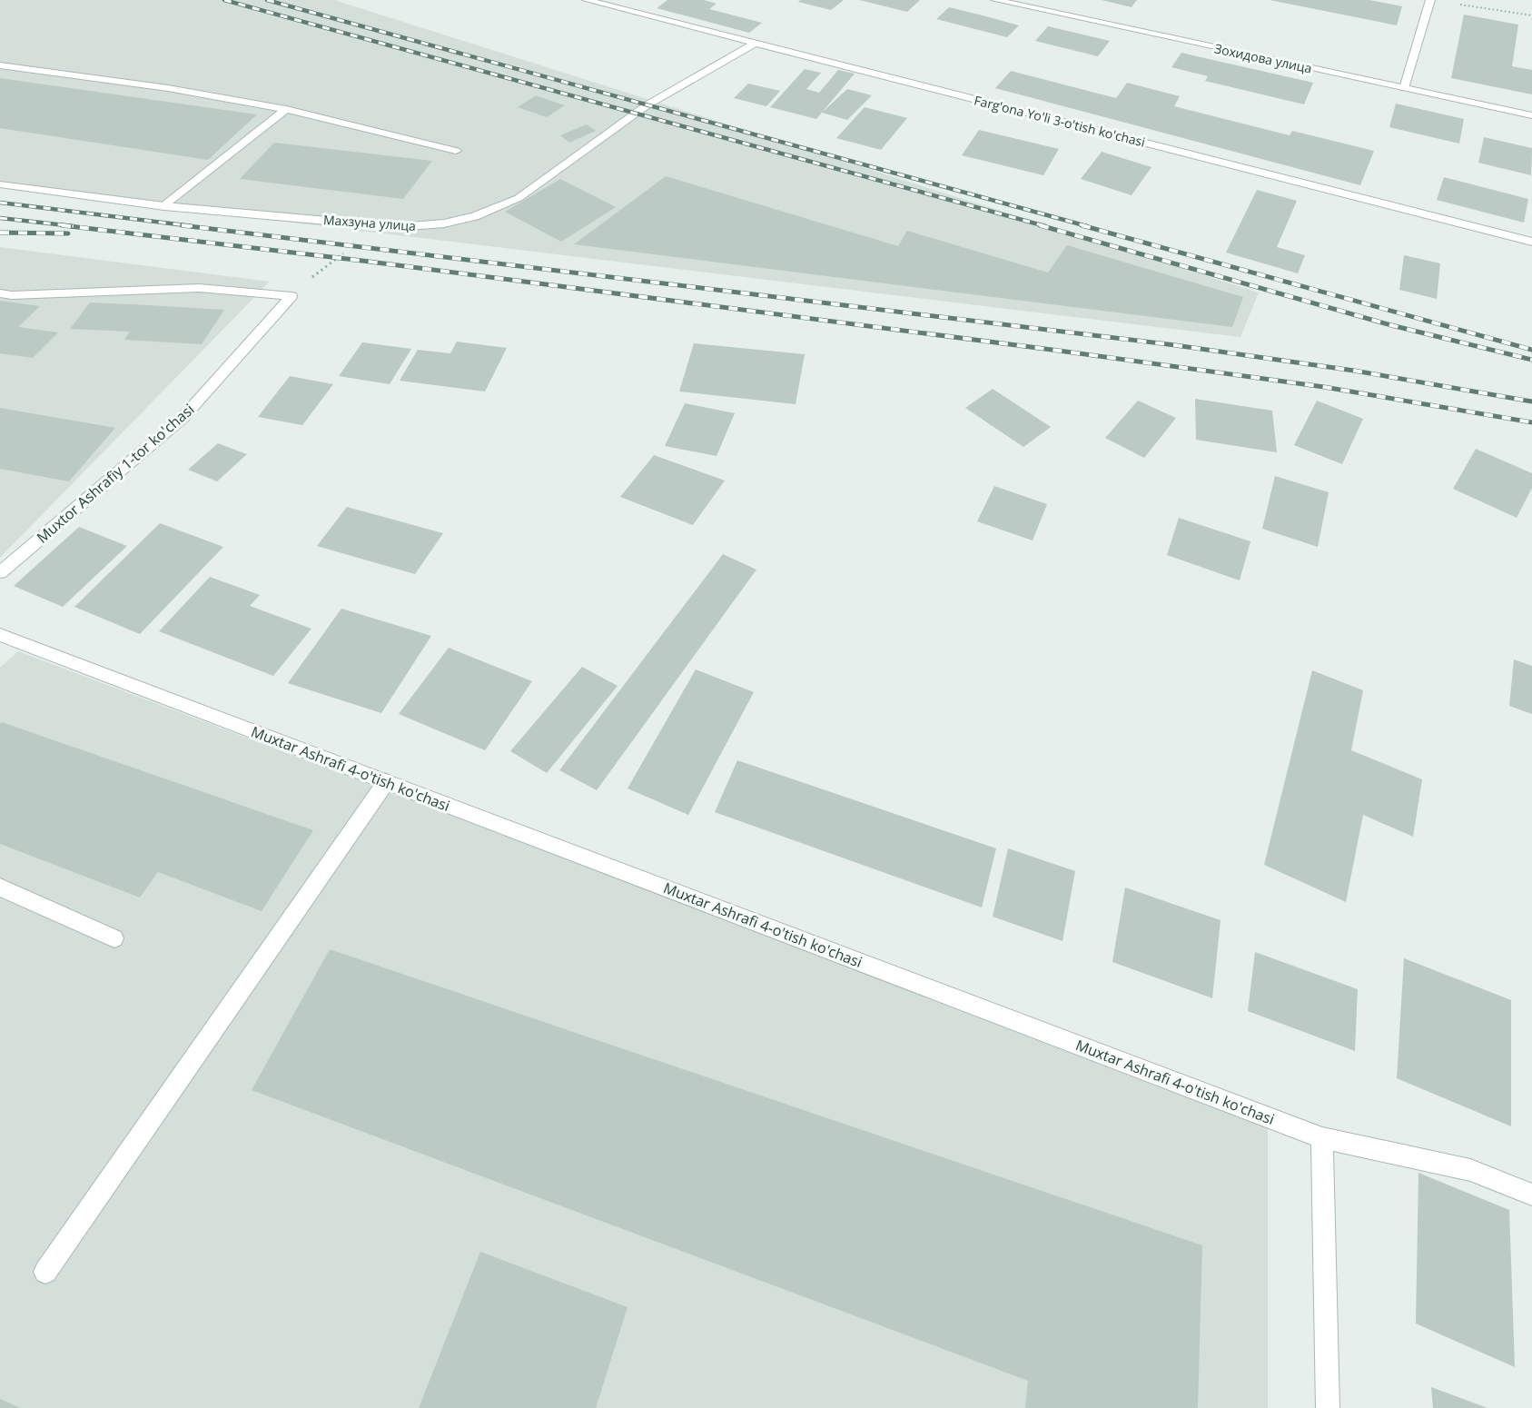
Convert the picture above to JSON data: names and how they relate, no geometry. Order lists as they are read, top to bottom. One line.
{"streets":{"street":["Зохидова улица","Farg'ona Yo'li 3-o'tish ko'chasi","Махзуна улица","Muxtor Ashrafiy 1-tor ko'chasi","Muxtar Ashrafi 4-o'tish ko'chasi"]},"crossings":[["Farg'ona Yo'li 3-o'tish ko'chasi","Махзуна улица"]]}
